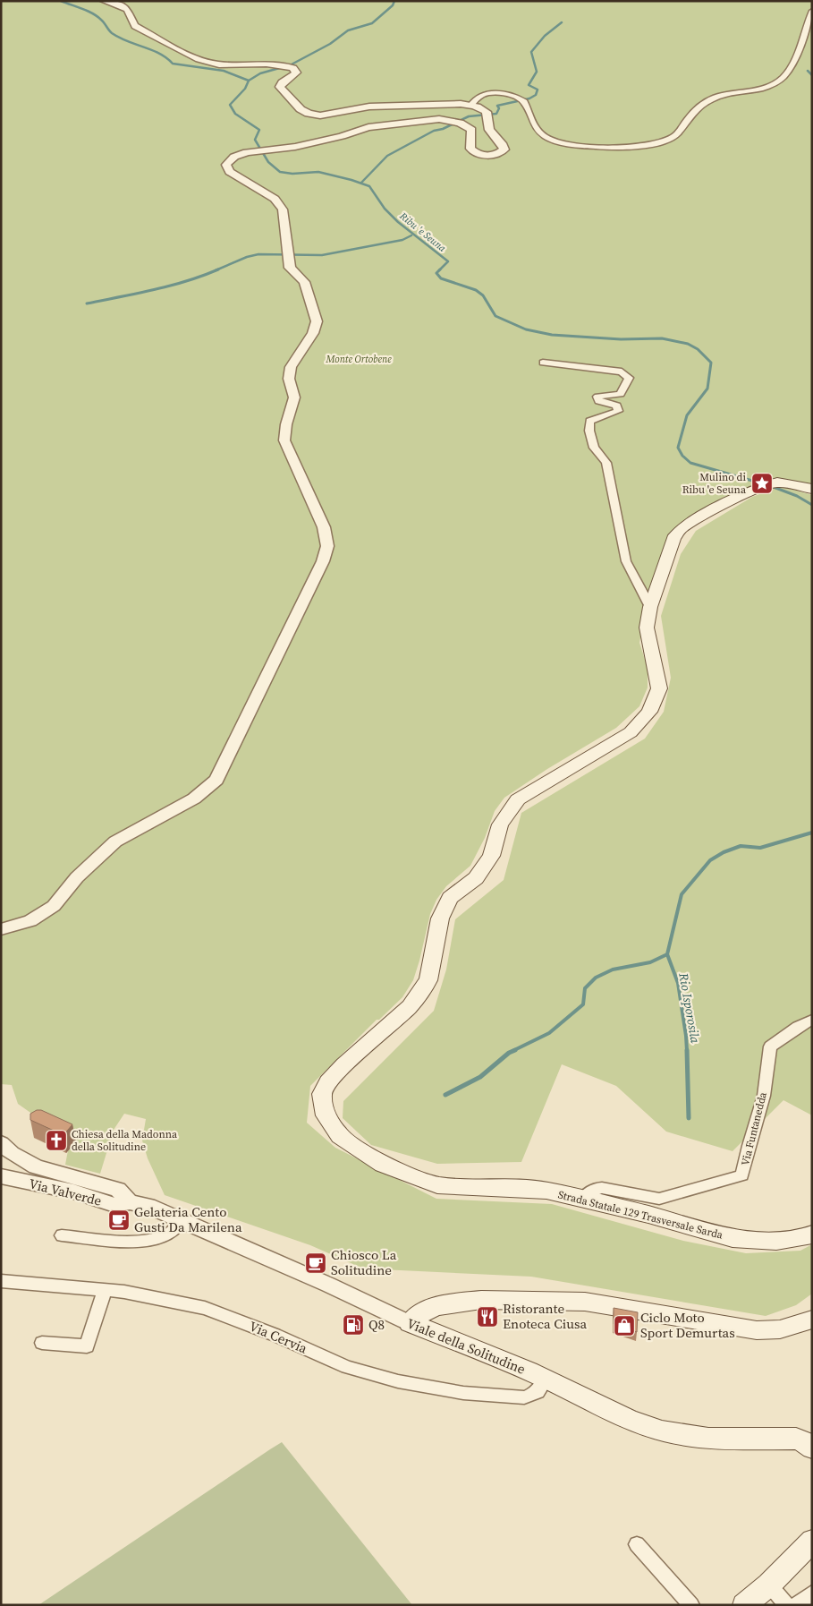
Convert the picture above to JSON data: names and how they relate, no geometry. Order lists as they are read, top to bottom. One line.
{"streets":{"main road":["Strada Statale 129 Trasversale Sarda","Viale della Solitudine"],"street":["Via Funtanedda","Via Valverde","Via Cervia"]},"crossings":[["Via Funtanedda","Strada Statale 129 Trasversale Sarda"],["Via Valverde","Viale della Solitudine"],["Via Cervia","Viale della Solitudine"]],"water":["Ribu 'e Seuna","Rio Isporosila"],"parks":["Monte Ortobene"],"places":{"place":["Mulino di Ribu 'e Seuna"],"church":["Chiesa della Madonna della Solitudine"],"cafe":["Gelateria Cento Gusti Da Marilena","Chiosco La Solitudine"],"restaurant":["Ristorante Enoteca Ciusa"],"fuel station":["Q8"],"shop":["Ciclo Moto Sport Demurtas"]}}
